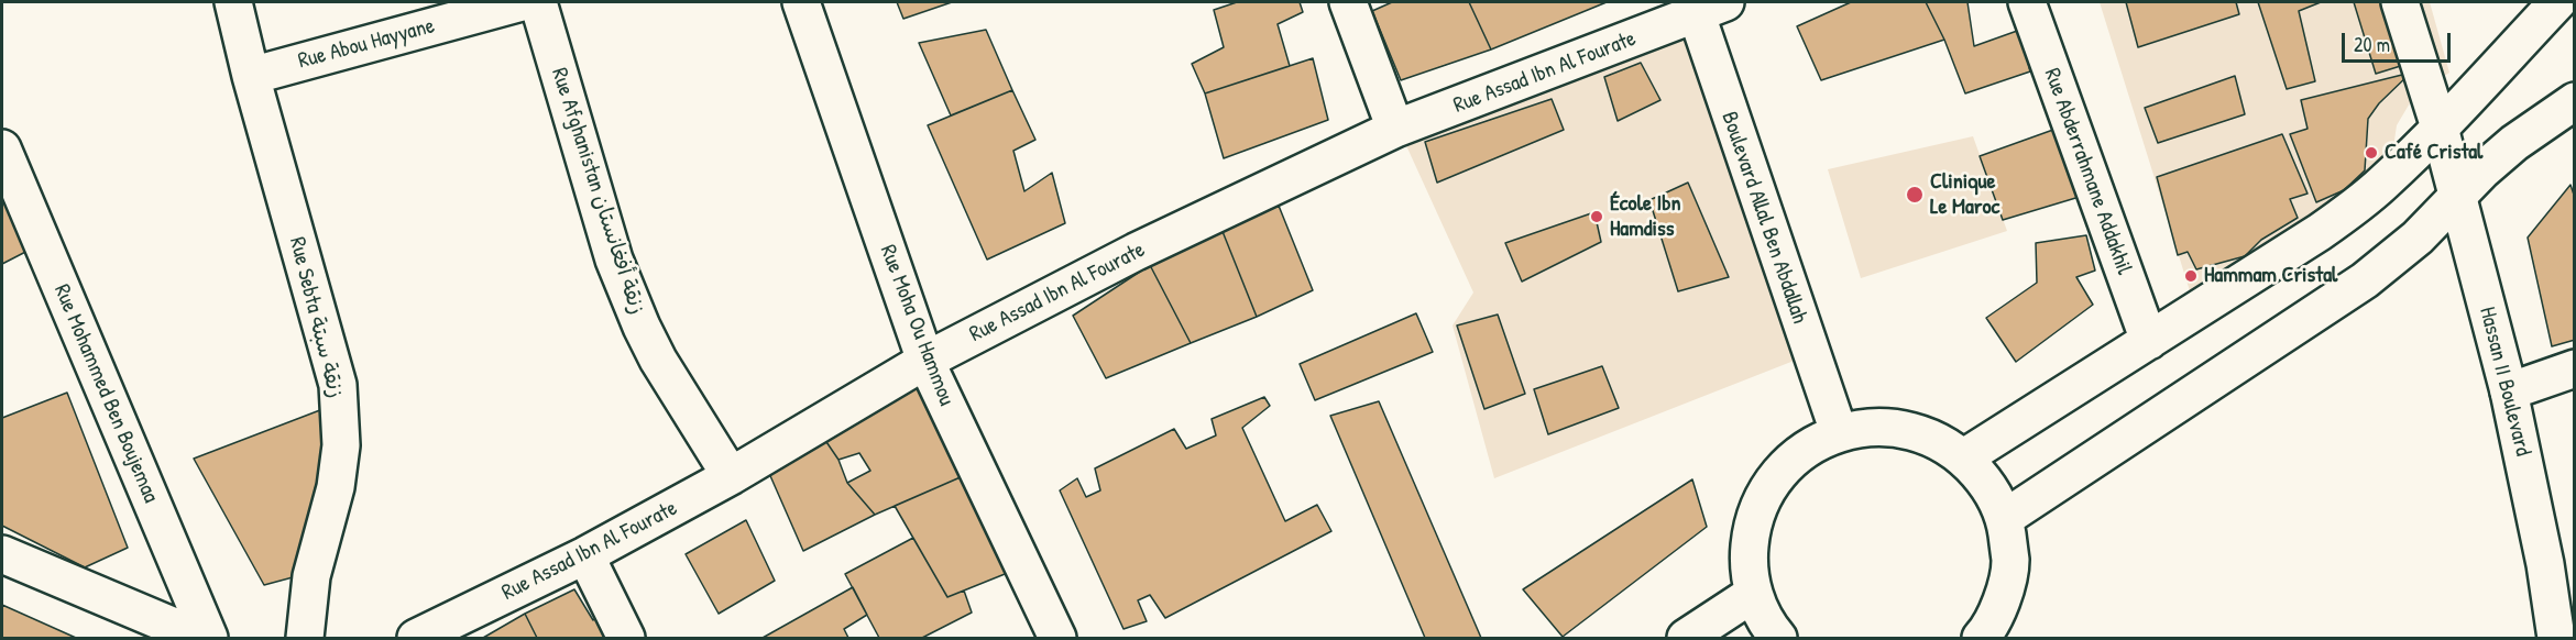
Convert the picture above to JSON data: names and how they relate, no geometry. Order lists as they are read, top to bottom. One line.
{"streets":{"street":["Rue Abou Hayyane","Rue Assad Ibn Al Fourate","Rue Abderrahmane Addakhil","Rue Afghanistan زنقة أفغانستان","Boulevard Allal Ben Abdallah","Rue Sebta زنقة سبتة","Rue Moha Ou Hammou","Hassan II Boulevard","Rue Mohammed Ben Boujemaa"]},"crossings":[["Rue Abou Hayyane","Rue Sebta زنقة سبتة"],["Rue Assad Ibn Al Fourate","Rue Afghanistan زنقة أفغانستان"],["Rue Assad Ibn Al Fourate","Boulevard Allal Ben Abdallah"],["Rue Assad Ibn Al Fourate","Rue Moha Ou Hammou"]],"places":["Café Cristal","Clinique Le Maroc","École Ibn Hamdiss","Hammam Cristal"],"scale_bar":"20 m"}
